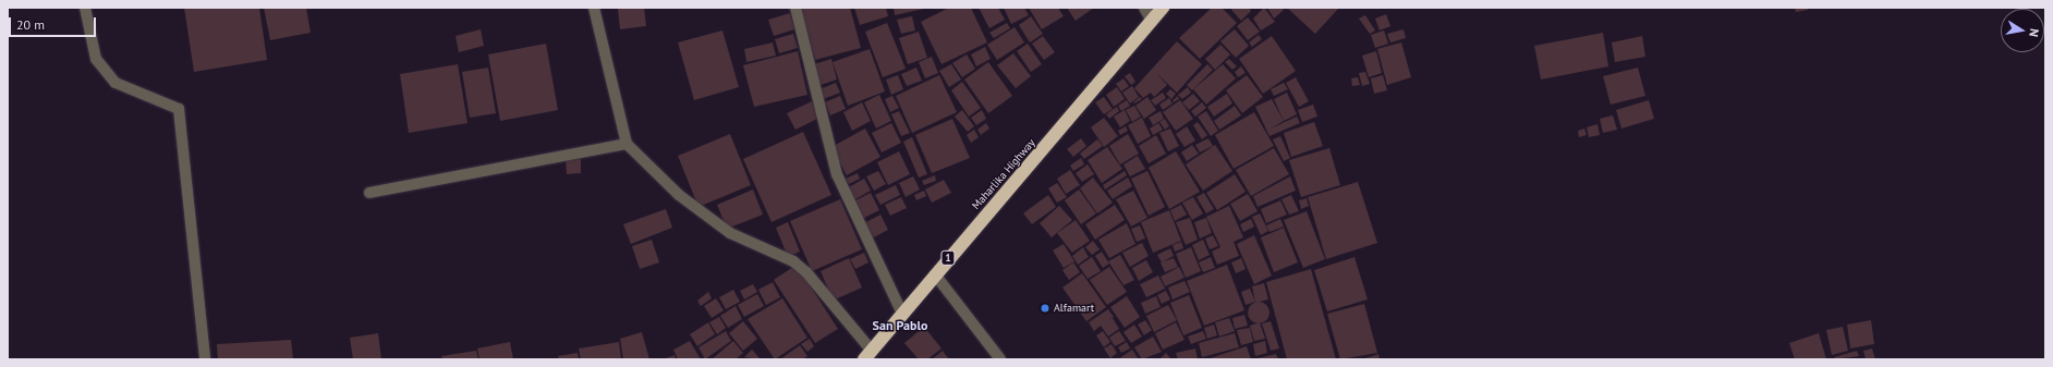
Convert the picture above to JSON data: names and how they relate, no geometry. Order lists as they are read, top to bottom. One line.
{"streets":{"highway":["Maharlika Highway","1"]},"districts":["San Pablo"],"places":["Alfamart"],"scale_bar":"20 m","north":"right"}
